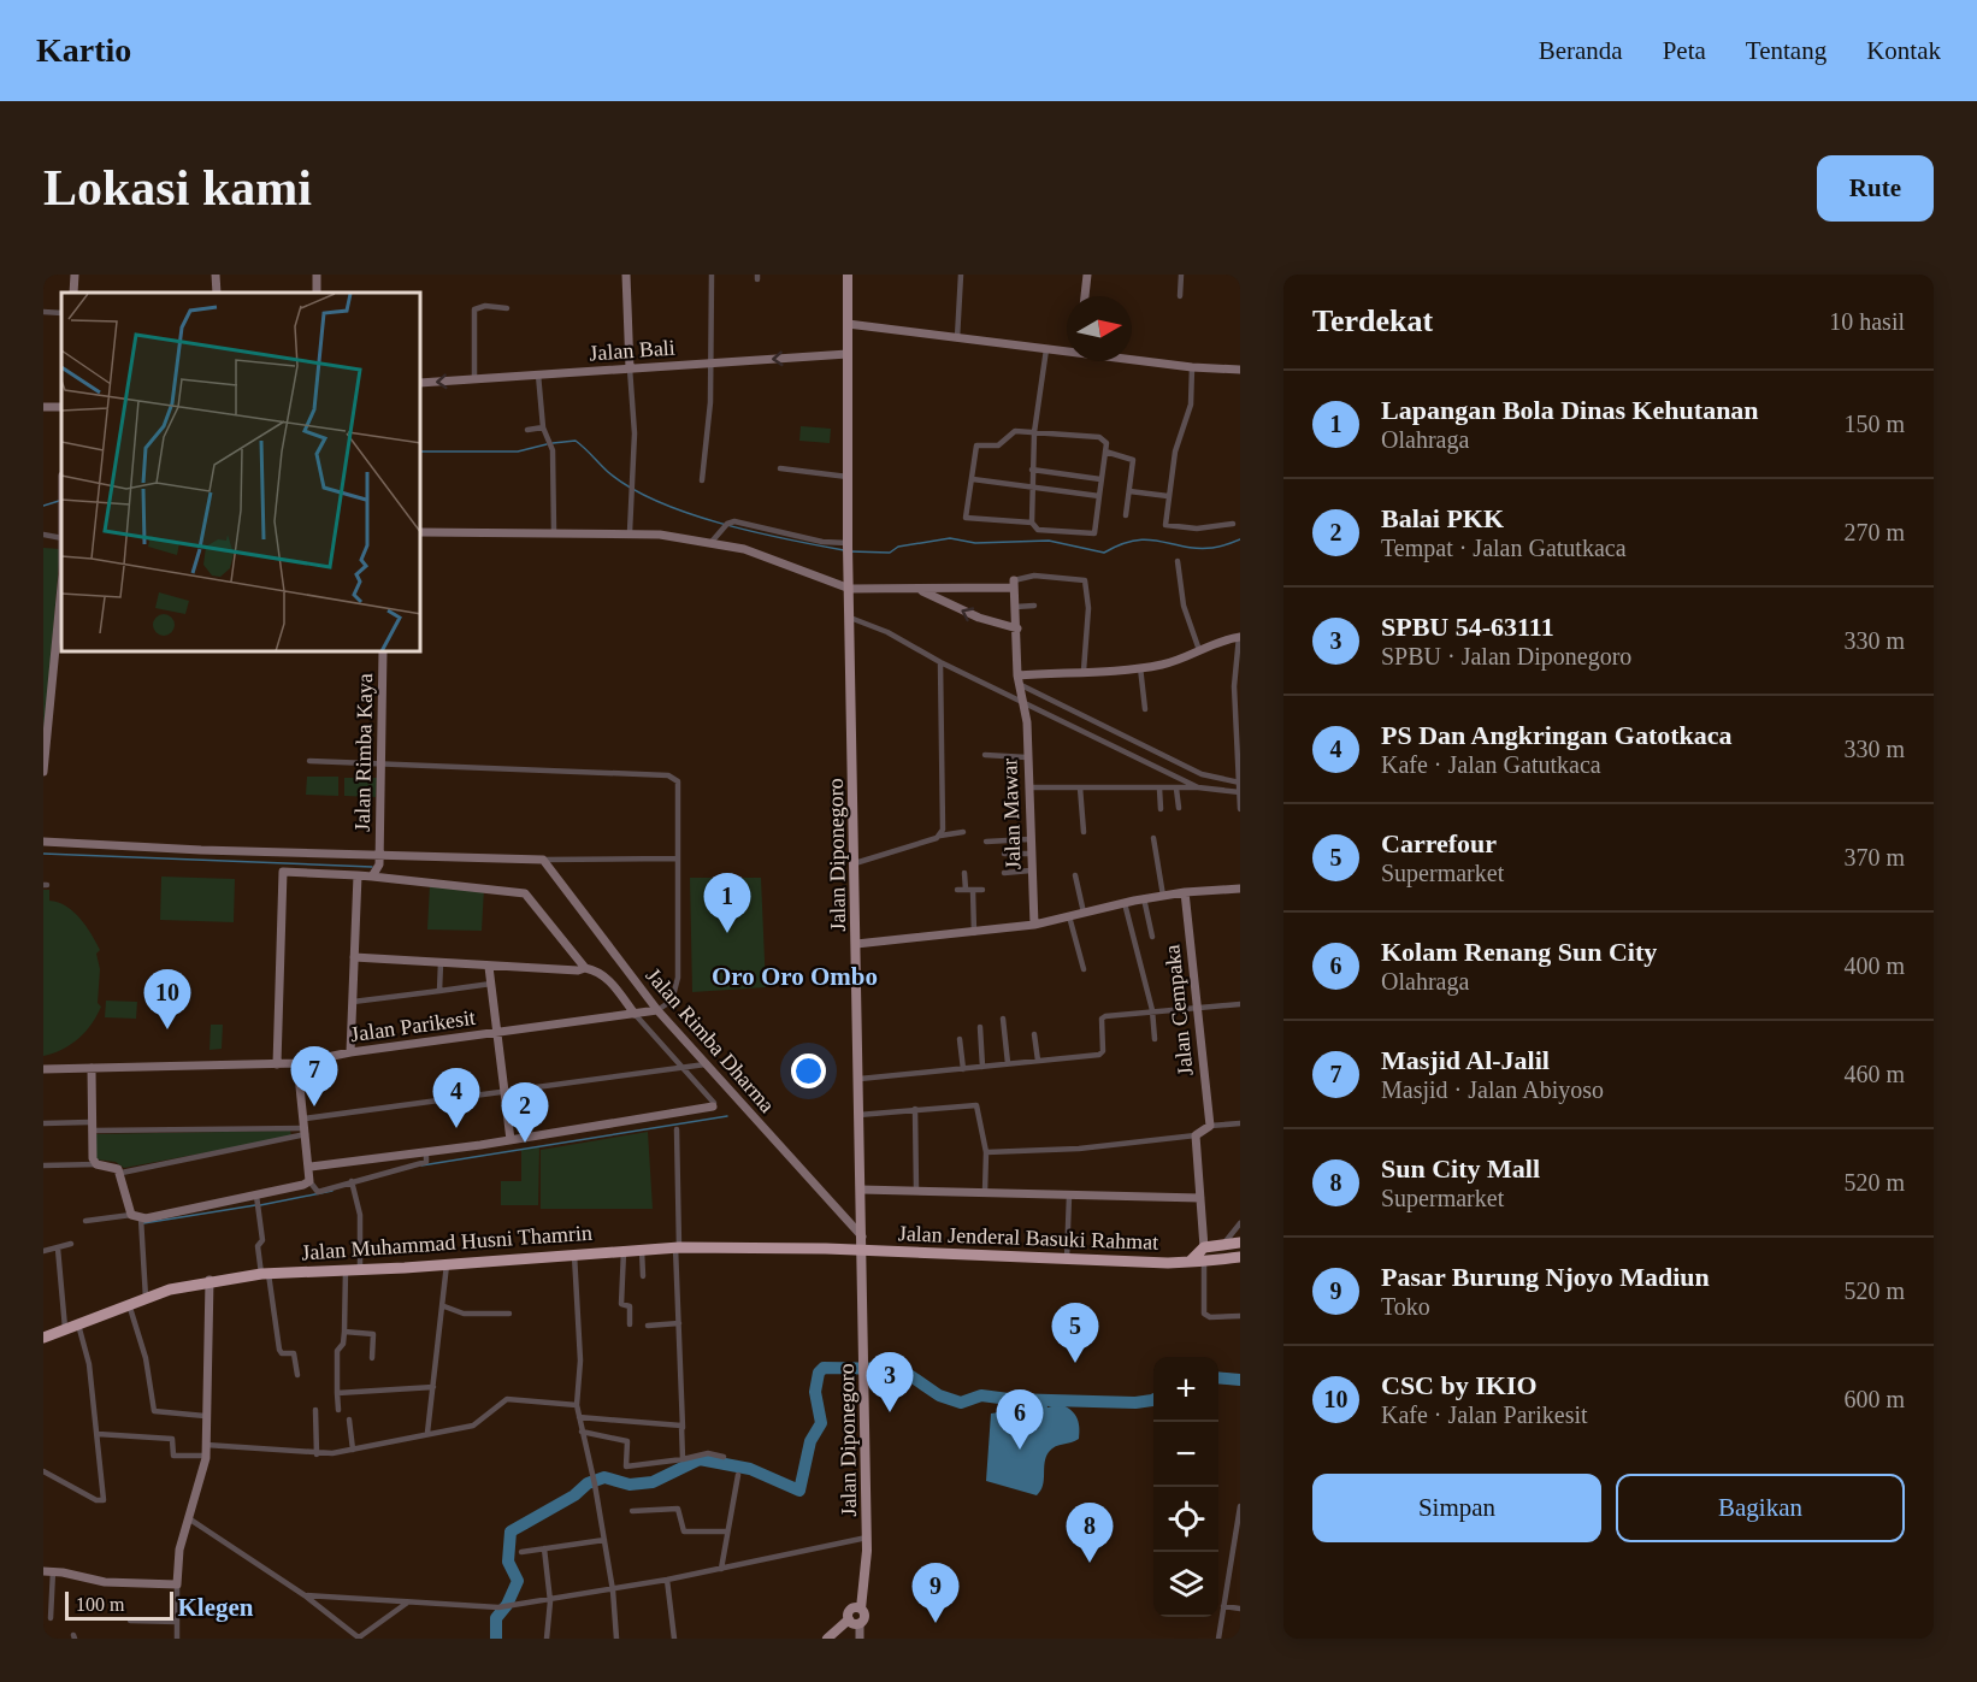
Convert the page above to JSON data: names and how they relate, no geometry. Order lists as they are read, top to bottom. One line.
{"streets":{"highway":["Jalan Jenderal Basuki Rahmat","Jalan Muhammad Husni Thamrin"],"main road":["Jalan Diponegoro"],"street":["Jalan Bali","Jalan Rimba Kaya","Jalan Mawar","Jalan Cempaka","Jalan Parikesit","Jalan Rimba Dharma"]},"crossings":[["Jalan Bali","Jalan Diponegoro"],["Jalan Diponegoro","Jalan Rimba Dharma"],["Jalan Diponegoro","Jalan Jenderal Basuki Rahmat"],["Jalan Diponegoro","Jalan Muhammad Husni Thamrin"],["Jalan Parikesit","Jalan Rimba Dharma"],["Jalan Jenderal Basuki Rahmat","Jalan Muhammad Husni Thamrin"]],"one_way":["Jalan Bali"],"districts":["Oro Oro Ombo","Klegen"],"scale_bar":"100 m","north":"right","page":{"header":"Kartio","nav":["Beranda","Peta","Tentang","Kontak"],"buttons":["Rute",["Simpan","Bagikan"]],"title":"Lokasi kami","heading":["Terdekat","10 hasil"],"list":[{"mark":"1","name":"Lapangan Bola Dinas Kehutanan","note":"Olahraga","value":"150 m"},{"mark":"2","name":"Balai PKK","note":"Tempat · Jalan Gatutkaca","value":"270 m"},{"mark":"3","name":"SPBU 54-63111","note":"SPBU · Jalan Diponegoro","value":"330 m"},{"mark":"4","name":"PS Dan Angkringan Gatotkaca","note":"Kafe · Jalan Gatutkaca","value":"330 m"},{"mark":"5","name":"Carrefour","note":"Supermarket","value":"370 m"},{"mark":"6","name":"Kolam Renang Sun City","note":"Olahraga","value":"400 m"},{"mark":"7","name":"Masjid Al-Jalil","note":"Masjid · Jalan Abiyoso","value":"460 m"},{"mark":"8","name":"Sun City Mall","note":"Supermarket","value":"520 m"},{"mark":"9","name":"Pasar Burung Njoyo Madiun","note":"Toko","value":"520 m"},{"mark":"10","name":"CSC by IKIO","note":"Kafe · Jalan Parikesit","value":"600 m"}],"pins":["1","10","7","4","2","5","3","6","8","9"],"map_buttons":["+","−"],"scale":"100 m"}}
